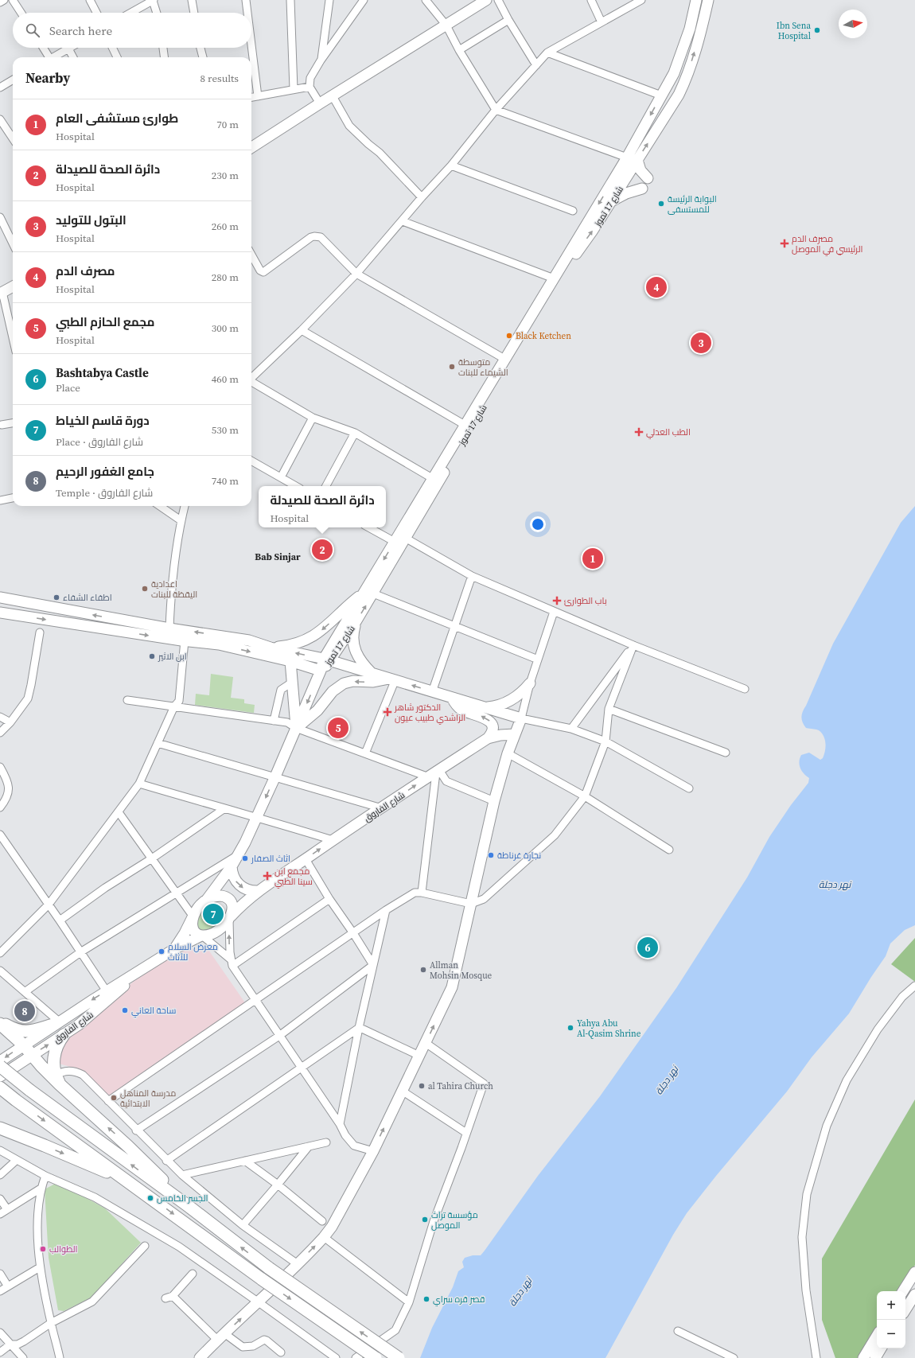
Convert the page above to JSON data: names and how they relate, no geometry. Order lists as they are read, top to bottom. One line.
{"streets":{"main road":["شارع 17 تموز","شارع الفاروق"]},"districts":["Bab Sinjar"],"water":["نهر دجلة"],"places":{"other":["Ibn Sena Hospital","البوابة الرئيسة للمستسفى","Black Ketchen","متوسطة الشيماء للبنات","اعدادية اليقظة للبنات","اطفاء الشفاء","ابن الاثير","نجارة غرناطة","اثاث الصفار","معرض السلام للأثاث","Allman Mohsin Mosque","ساحة العاني","Yahya Abu Al-Qasim Shrine","al Tahira Church","مدرسة المناهل الابتدائية","الجسر الخامس","مؤسسة تراث الموصل","الطوالب","قصر قره سراي"],"health":["مصرف الدم الرئيسي في الموصل","الطب العدلي","باب الطوارئ","الدكتور شاهر الراشدي طبيب عيون","مجمع ابن سينا الطبي"]},"north":"right","page":{"search":"Search here","heading":["Nearby","8 results"],"list":[{"mark":"1","name":"طوارئ مستشفى العام","note":"Hospital","value":"70 m"},{"mark":"2","name":"دائرة الصحة للصيدلة","note":"Hospital","value":"230 m"},{"mark":"3","name":"البتول للتوليد","note":"Hospital","value":"260 m"},{"mark":"4","name":"مصرف الدم","note":"Hospital","value":"280 m"},{"mark":"5","name":"مجمع الحازم الطبي","note":"Hospital","value":"300 m"},{"mark":"6","name":"Bashtabya Castle","note":"Place","value":"460 m"},{"mark":"7","name":"دورة قاسم الخياط","note":"Place · شارع الفاروق","value":"530 m"},{"mark":"8","name":"جامع الغفور الرحيم","note":"Temple · شارع الفاروق","value":"740 m"}],"pins":["4","3","2","1","5","7","6","8"],"popup":["دائرة الصحة للصيدلة","Hospital"],"map_buttons":["+","−"]}}
